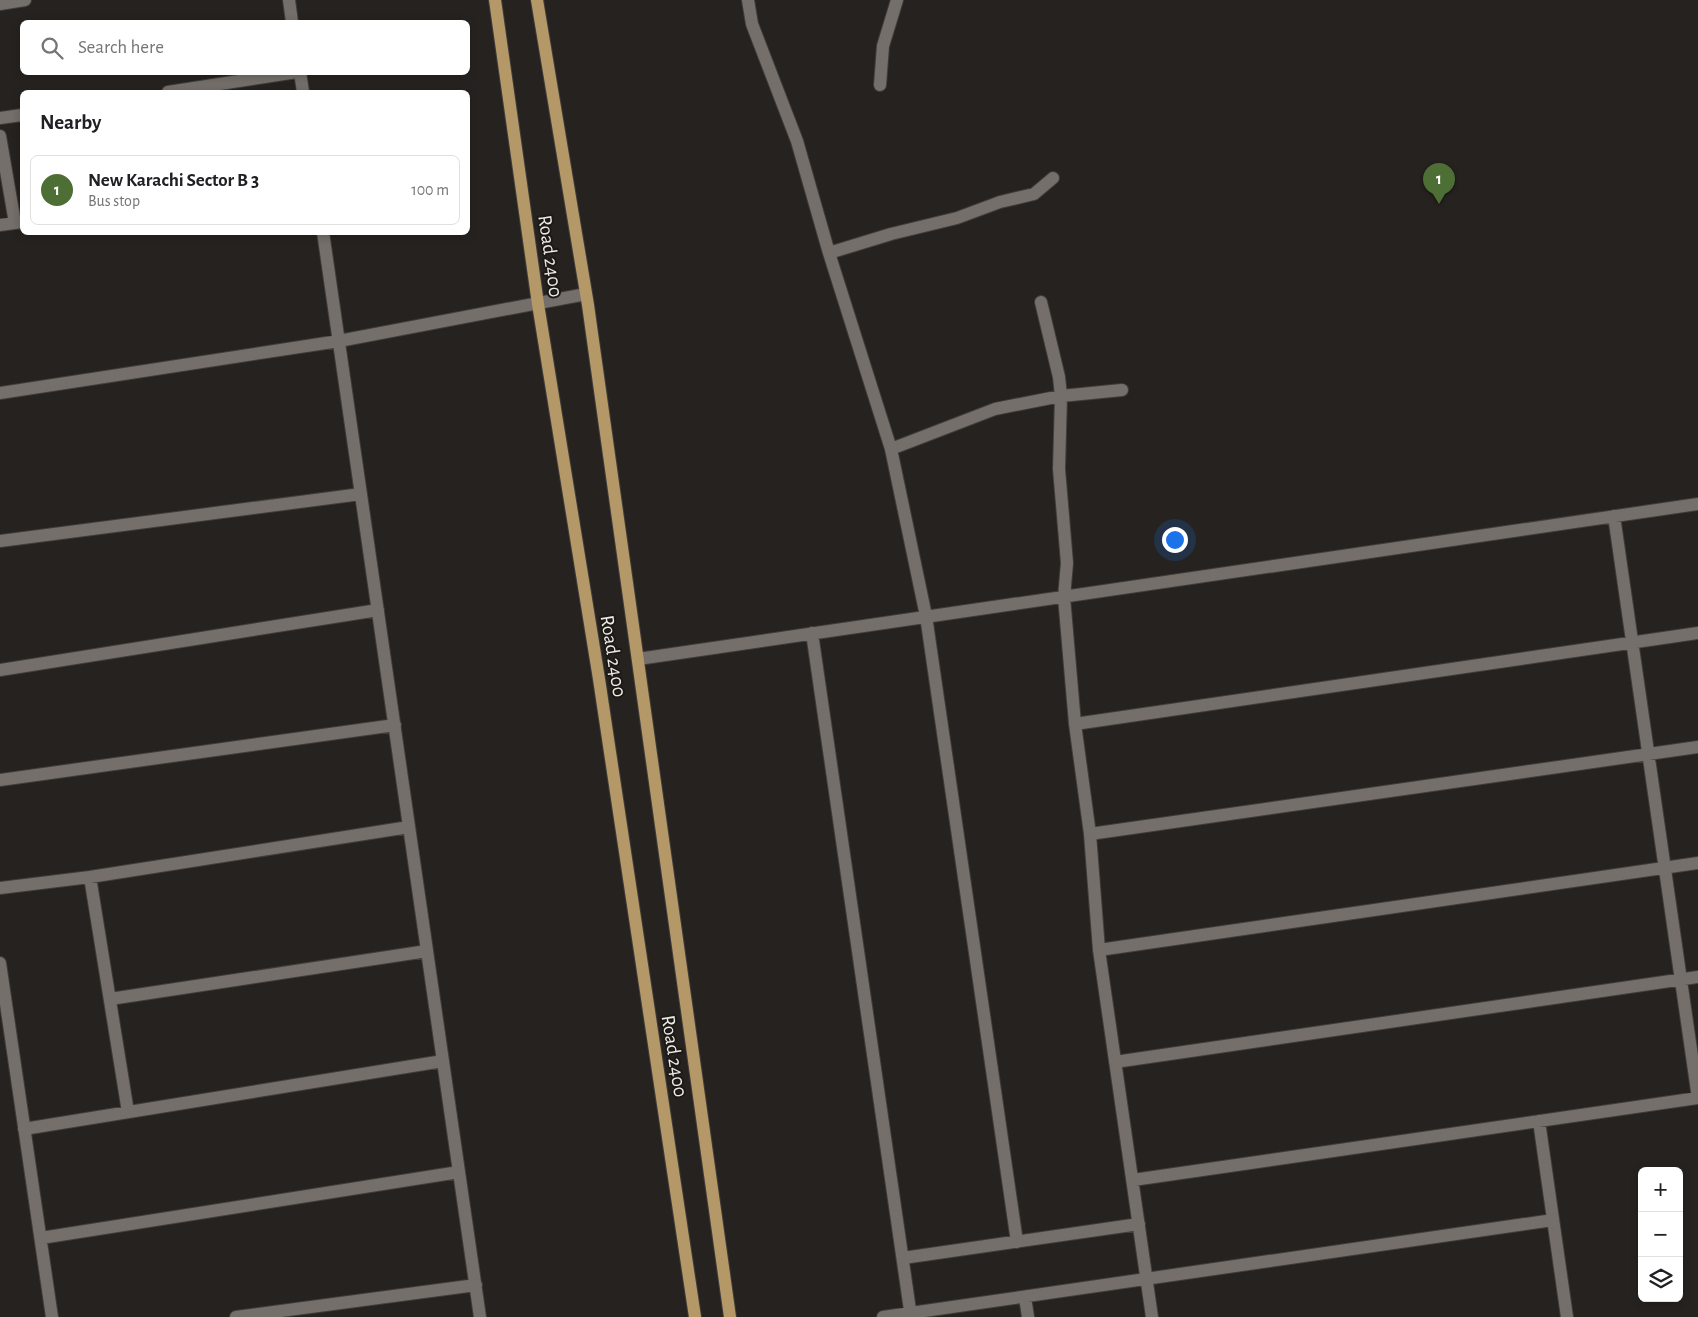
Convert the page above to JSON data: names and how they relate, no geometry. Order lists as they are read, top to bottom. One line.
{"streets":{"main road":["Road 2400"]},"page":{"search":"Search here","heading":"Nearby","list":[{"mark":"1","name":"New Karachi Sector B 3","note":"Bus stop","value":"100 m"}],"pins":"1","map_buttons":["+","−"]}}
